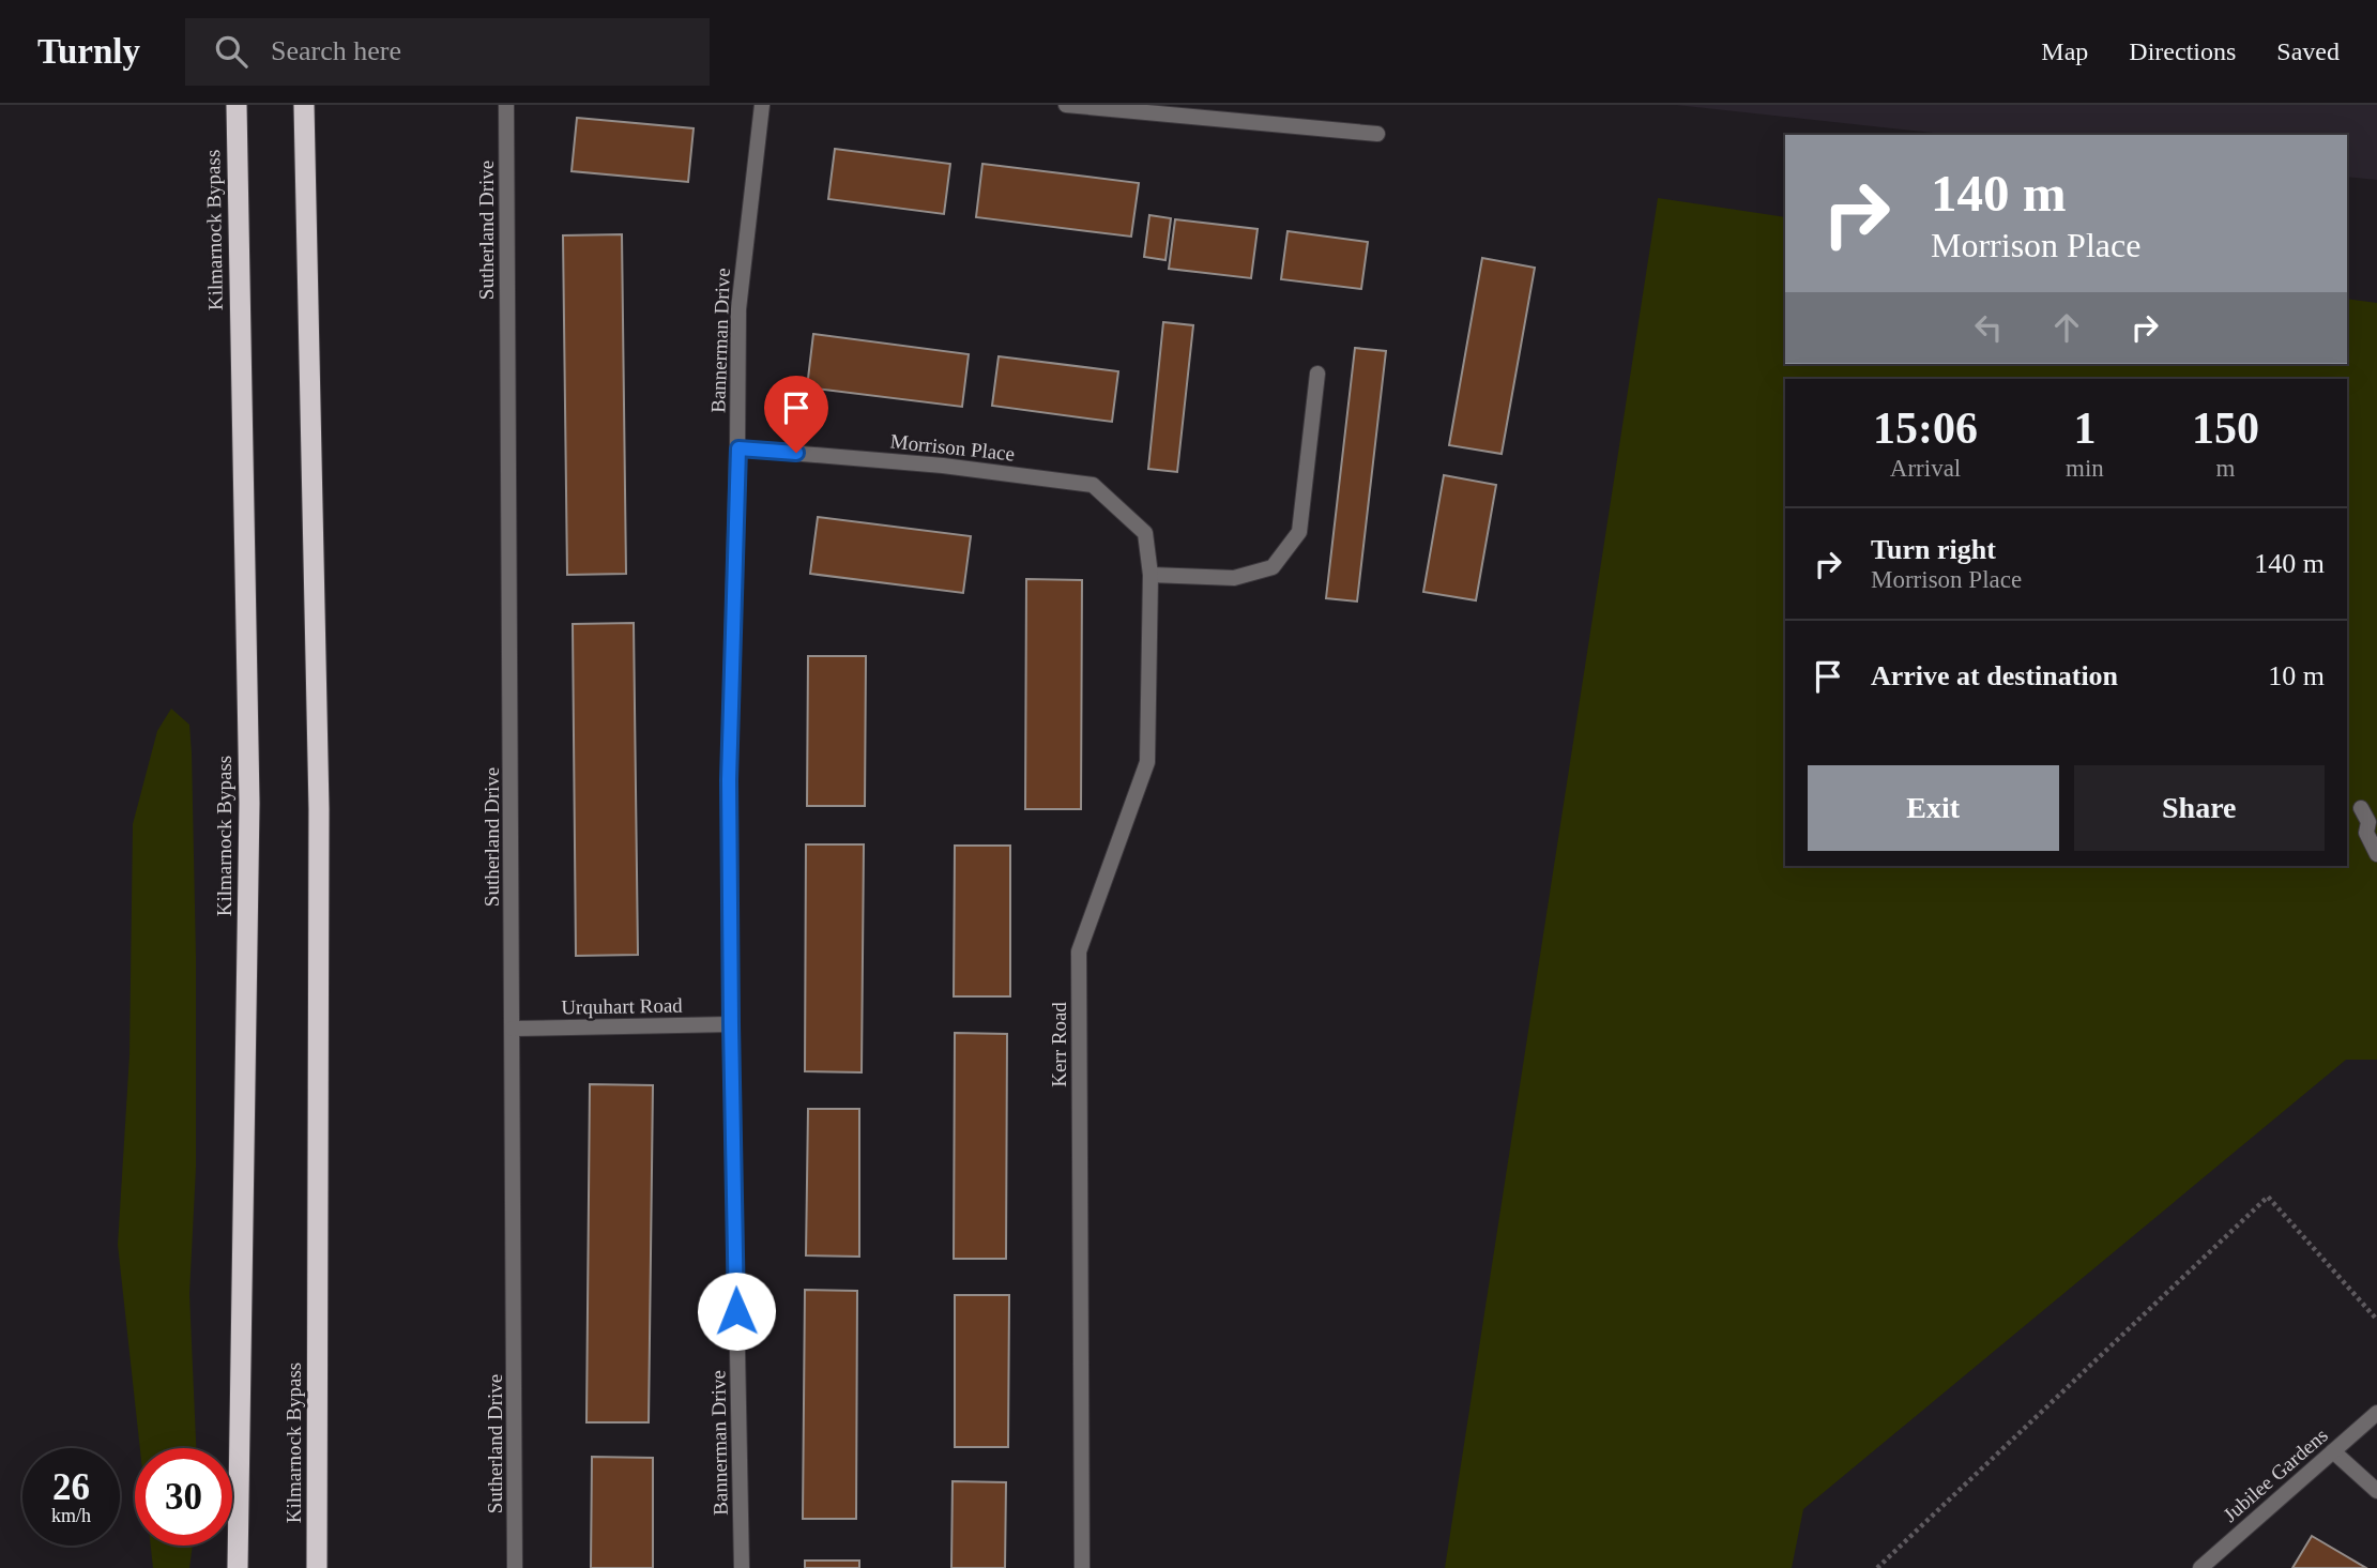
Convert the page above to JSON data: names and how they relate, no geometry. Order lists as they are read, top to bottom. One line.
{"streets":{"highway":["Kilmarnock Bypass"],"street":["Sutherland Drive","Bannerman Drive","Morrison Place","Urquhart Road","Kerr Road","Jubilee Gardens"]},"crossings":[["Sutherland Drive","Urquhart Road"],["Bannerman Drive","Morrison Place"],["Bannerman Drive","Urquhart Road"],["Morrison Place","Kerr Road"]],"page":{"header":"Turnly","search":"Search here","nav":["Map","Directions","Saved"],"turn":["140 m","Morrison Place"],"eta":["15:06","Arrival","1","min","150","m"],"list":[{"name":"Turn right","note":"Morrison Place","value":"140 m"},{"name":"Arrive at destination","value":"10 m"}],"buttons":["Exit","Share"],"speed":"26 km/h","limit":"30"}}
